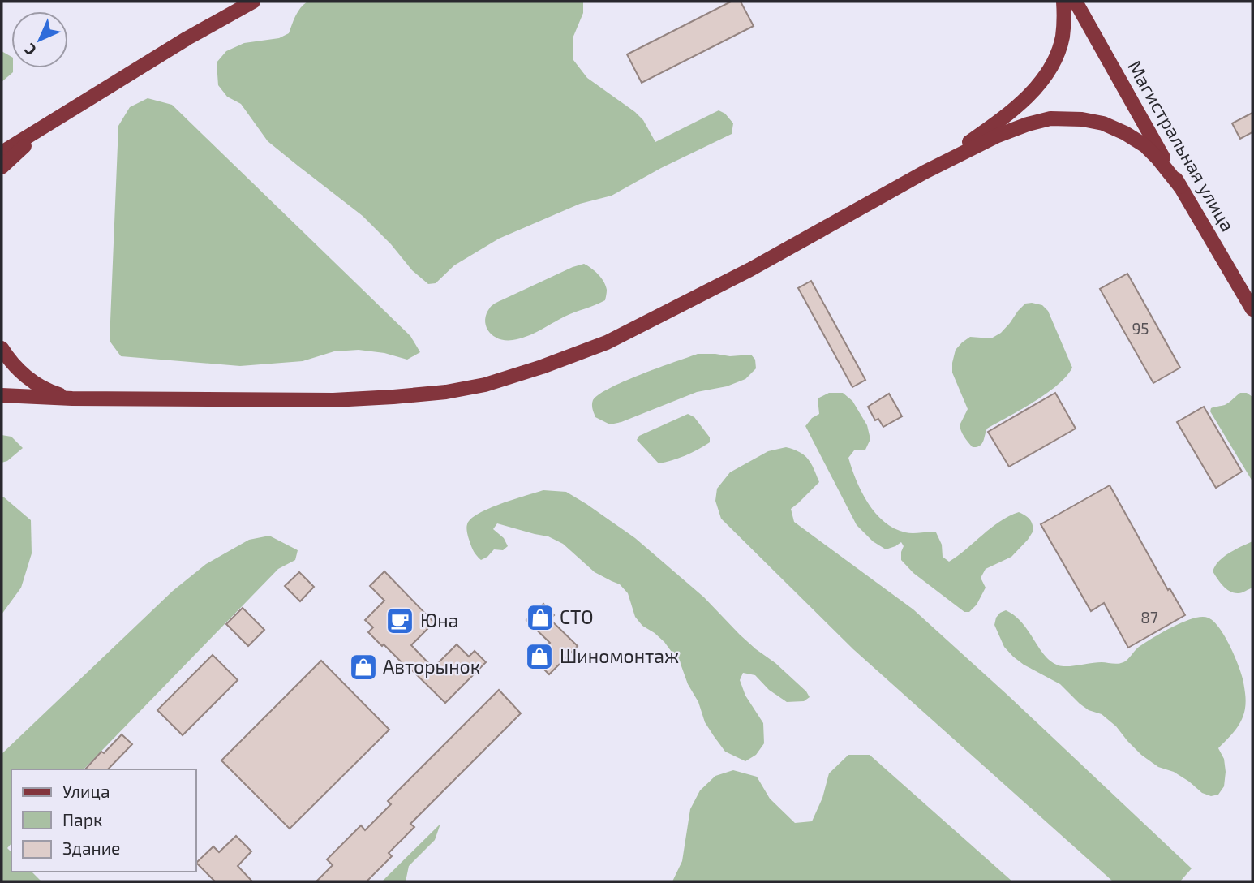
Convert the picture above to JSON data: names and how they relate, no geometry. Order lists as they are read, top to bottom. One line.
{"streets":{"main road":["Магистральная улица"]},"places":{"shop":["СТО","Шиномонтаж","Авторынок"],"cafe":["Юна"]},"house_numbers":["95","87"],"legend":["Улица","Парк","Здание"],"north":"bottom left"}
